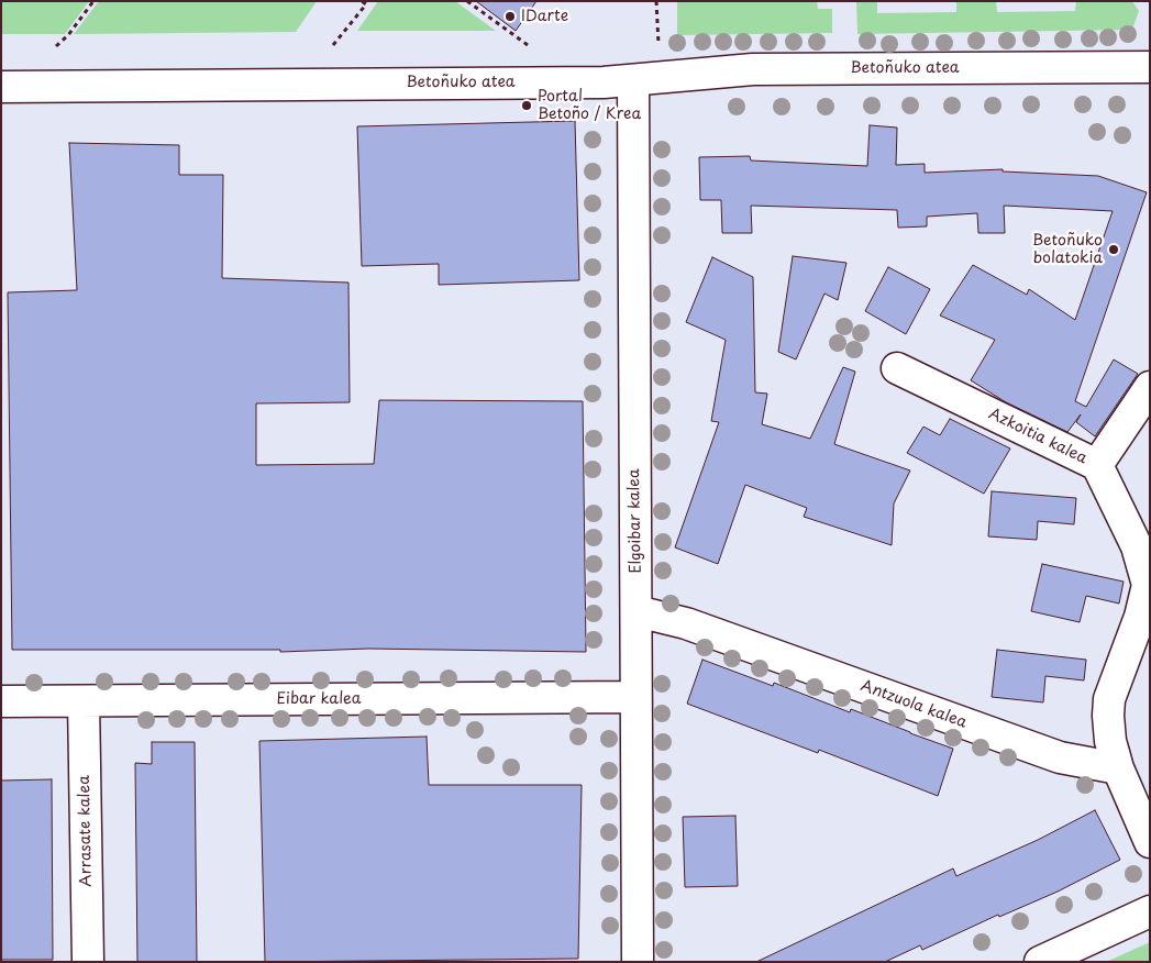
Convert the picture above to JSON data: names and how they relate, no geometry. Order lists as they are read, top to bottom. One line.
{"streets":{"street":["Betoñuko atea","Azkoitia kalea","Elgoibar kalea","Eibar kalea","Antzuola kalea","Arrasate kalea"]},"crossings":[["Betoñuko atea","Elgoibar kalea"],["Azkoitia kalea","Antzuola kalea"],["Elgoibar kalea","Eibar kalea"],["Elgoibar kalea","Antzuola kalea"],["Eibar kalea","Arrasate kalea"]],"places":["IDarte","Portal Betoño / Krea","Betoñuko bolatokia"]}
